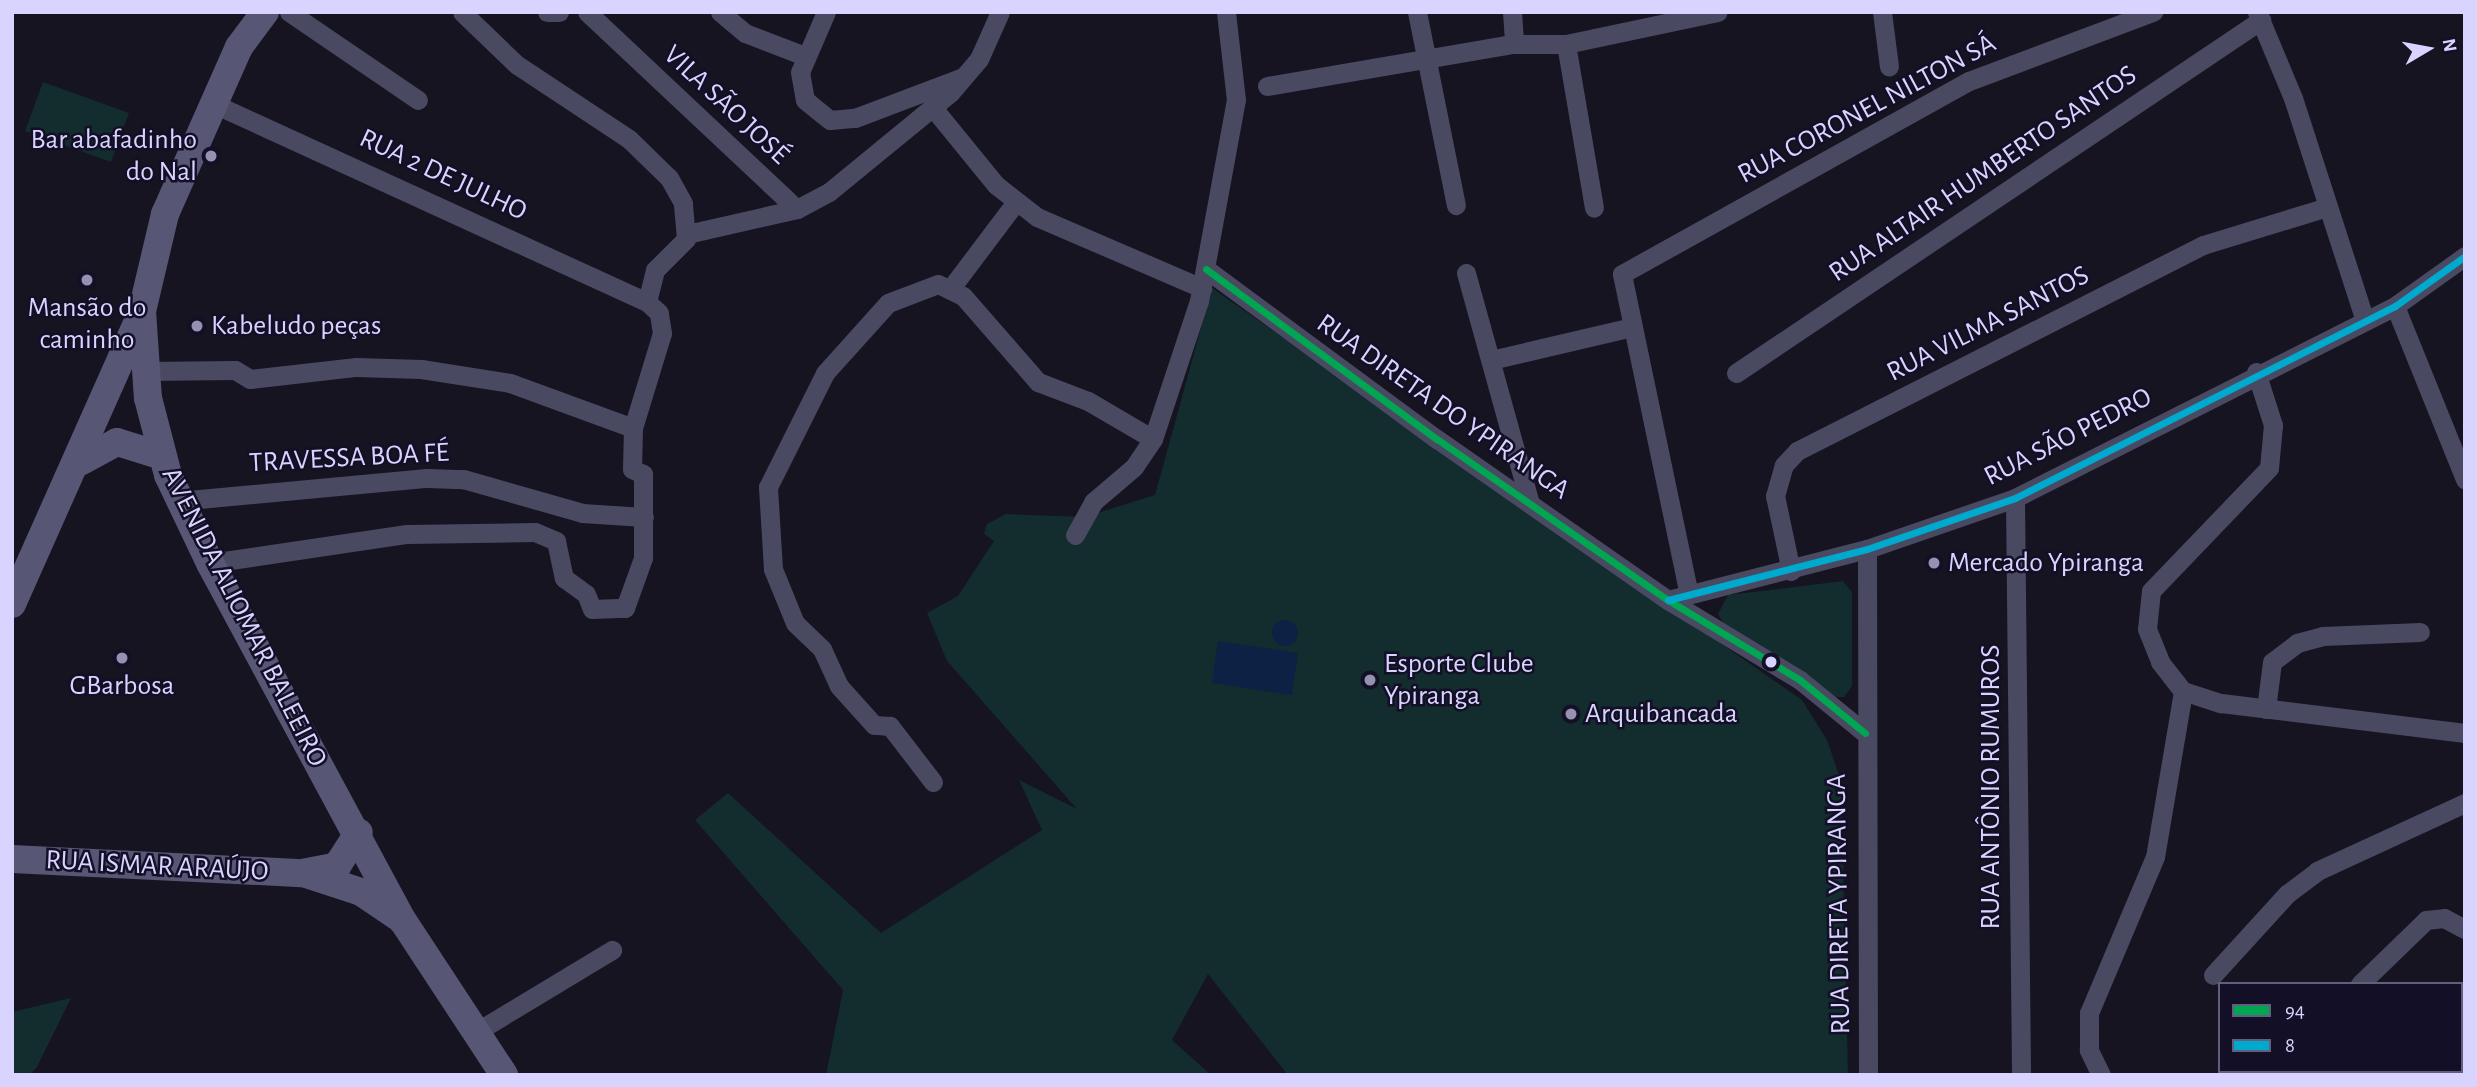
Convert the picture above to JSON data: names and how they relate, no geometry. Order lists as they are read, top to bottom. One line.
{"streets":{"main road":["AVENIDA ALIOMAR BALEEIRO","RUA ISMAR ARAÚJO"],"street":["VILA SÃO JOSÉ","RUA CORONEL NILTON SÁ","RUA ALTAIR HUMBERTO SANTOS","RUA 2 DE JULHO","RUA VILMA SANTOS","RUA DIRETA DO YPIRANGA","RUA SÃO PEDRO","TRAVESSA BOA FÉ","RUA ANTÔNIO RUMUROS","RUA DIRETA YPIRANGA"]},"crossings":[["RUA 2 DE JULHO","AVENIDA ALIOMAR BALEEIRO"],["RUA VILMA SANTOS","RUA SÃO PEDRO"],["RUA DIRETA DO YPIRANGA","RUA SÃO PEDRO"],["RUA DIRETA DO YPIRANGA","RUA DIRETA YPIRANGA"],["RUA SÃO PEDRO","RUA ANTÔNIO RUMUROS"],["RUA SÃO PEDRO","RUA DIRETA YPIRANGA"],["TRAVESSA BOA FÉ","AVENIDA ALIOMAR BALEEIRO"],["AVENIDA ALIOMAR BALEEIRO","RUA ISMAR ARAÚJO"]],"places":["Bar abafadinho do Nal","Mansão do caminho","Kabeludo peças","Mercado Ypiranga","GBarbosa","Esporte Clube Ypiranga","Arquibancada"],"lines":["transit line 8","transit line 94"],"legend":["94","8"],"north":"right"}
